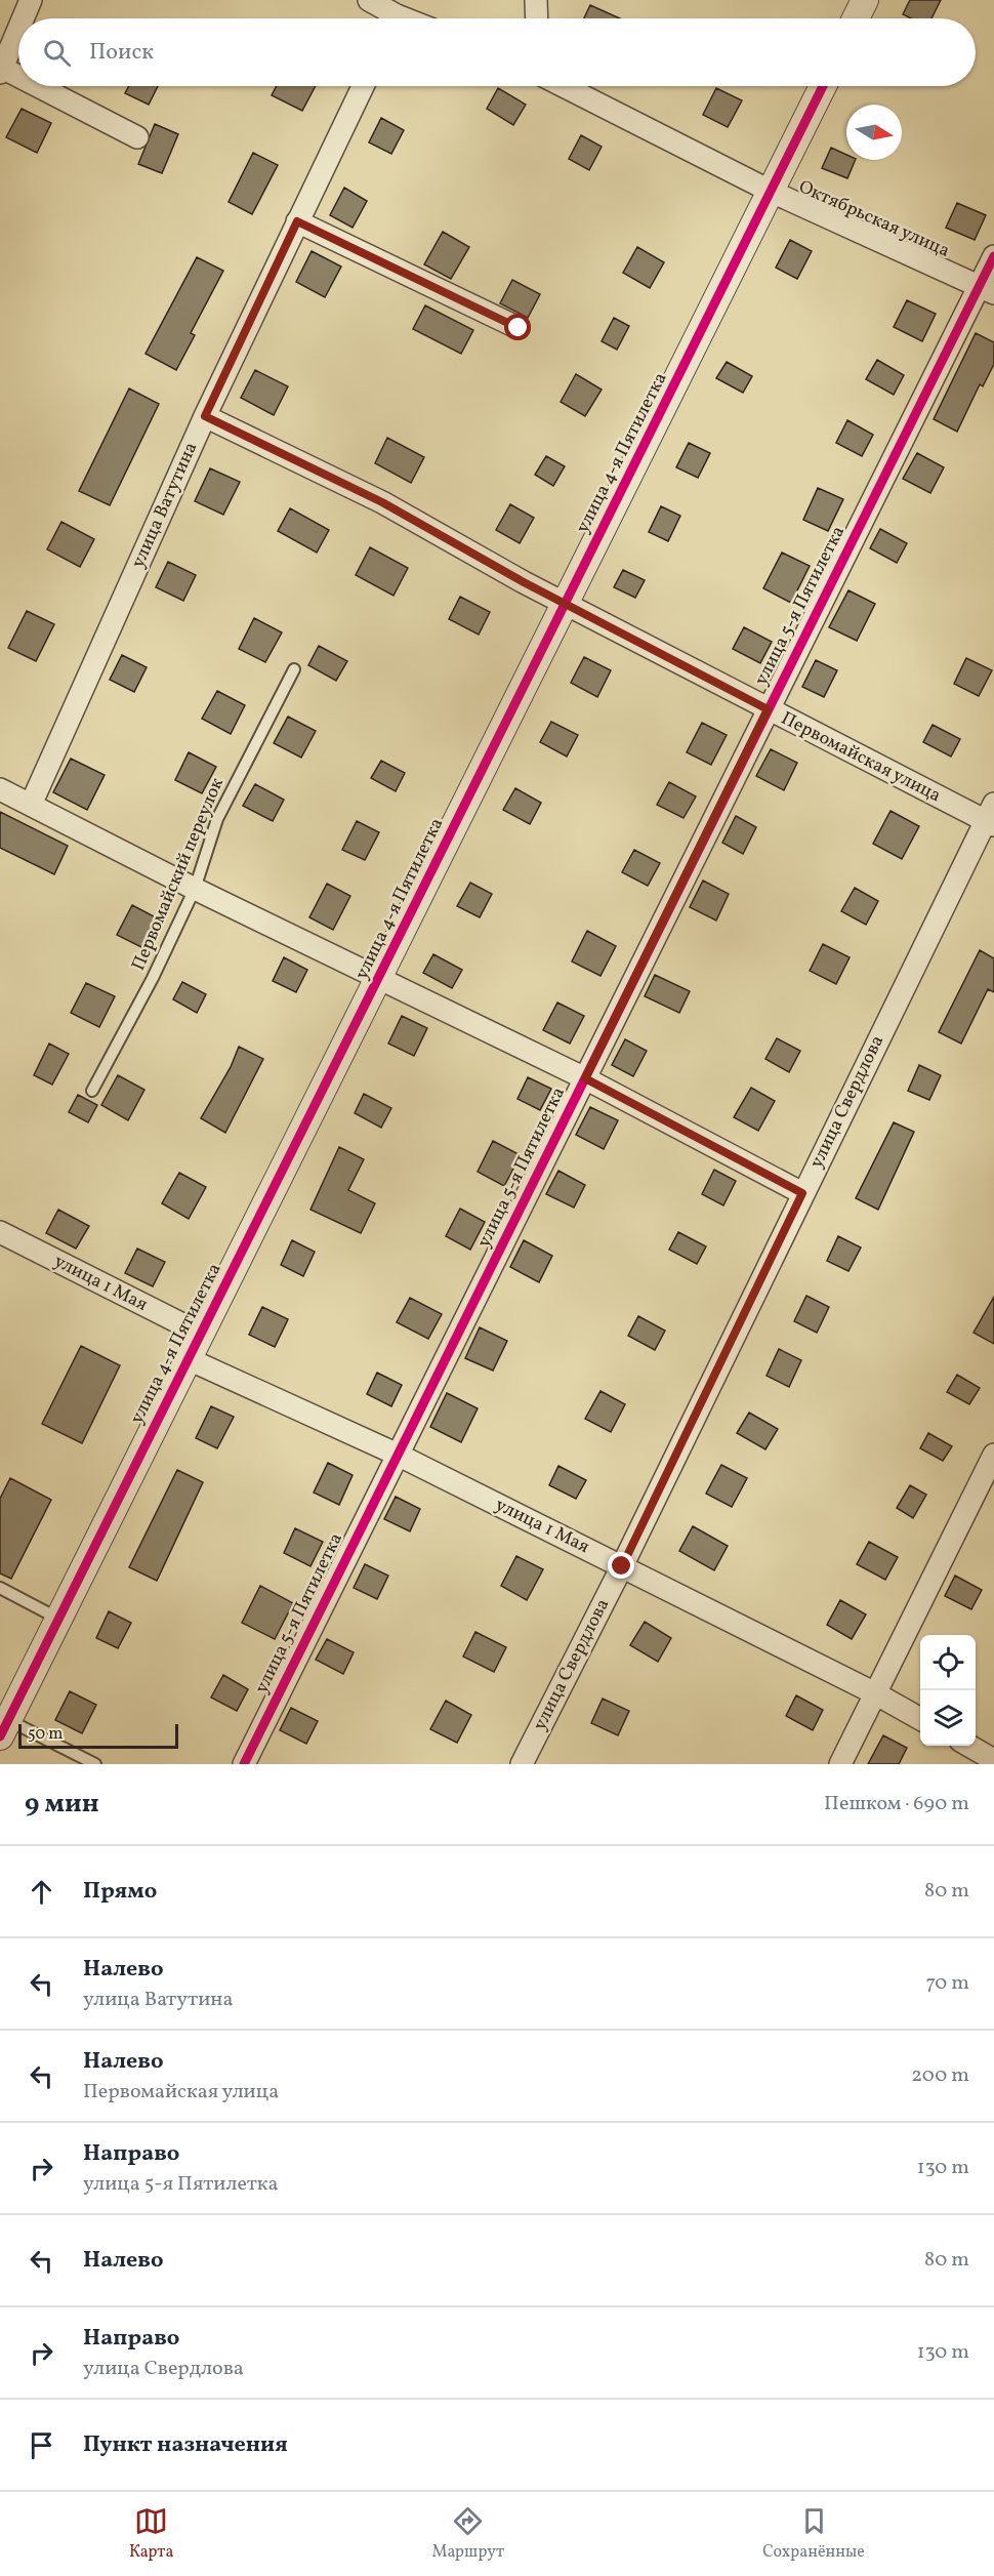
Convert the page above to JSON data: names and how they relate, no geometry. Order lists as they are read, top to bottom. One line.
{"streets":{"street":["Октябрьская улица","улица 4-я Пятилетка","улица Ватутина","улица 5-я Пятилетка","Первомайская улица","улица Свердлова","улица 1 Мая"],"lane":["Первомайский переулок"]},"crossings":[["Октябрьская улица","улица 4-я Пятилетка"],["Октябрьская улица","улица 5-я Пятилетка"],["улица 4-я Пятилетка","Первомайская улица"],["улица 4-я Пятилетка","улица 1 Мая"],["улица Ватутина","Первомайская улица"],["улица 5-я Пятилетка","Первомайская улица"],["улица 5-я Пятилетка","улица 1 Мая"],["Первомайская улица","улица Свердлова"],["улица Свердлова","улица 1 Мая"]],"scale_bar":"50 m","north":"right","page":{"search":"Поиск","scale":"50 m","heading":["9 мин","Пешком · 690 m"],"list":[["Прямо","80 m"],["Налево","улица Ватутина","70 m"],["Налево","Первомайская улица","200 m"],["Направо","улица 5-я Пятилетка","130 m"],["Налево","80 m"],["Направо","улица Свердлова","130 m"],"Пункт назначения"],"nav":["Карта","Маршрут","Сохранённые"]}}
